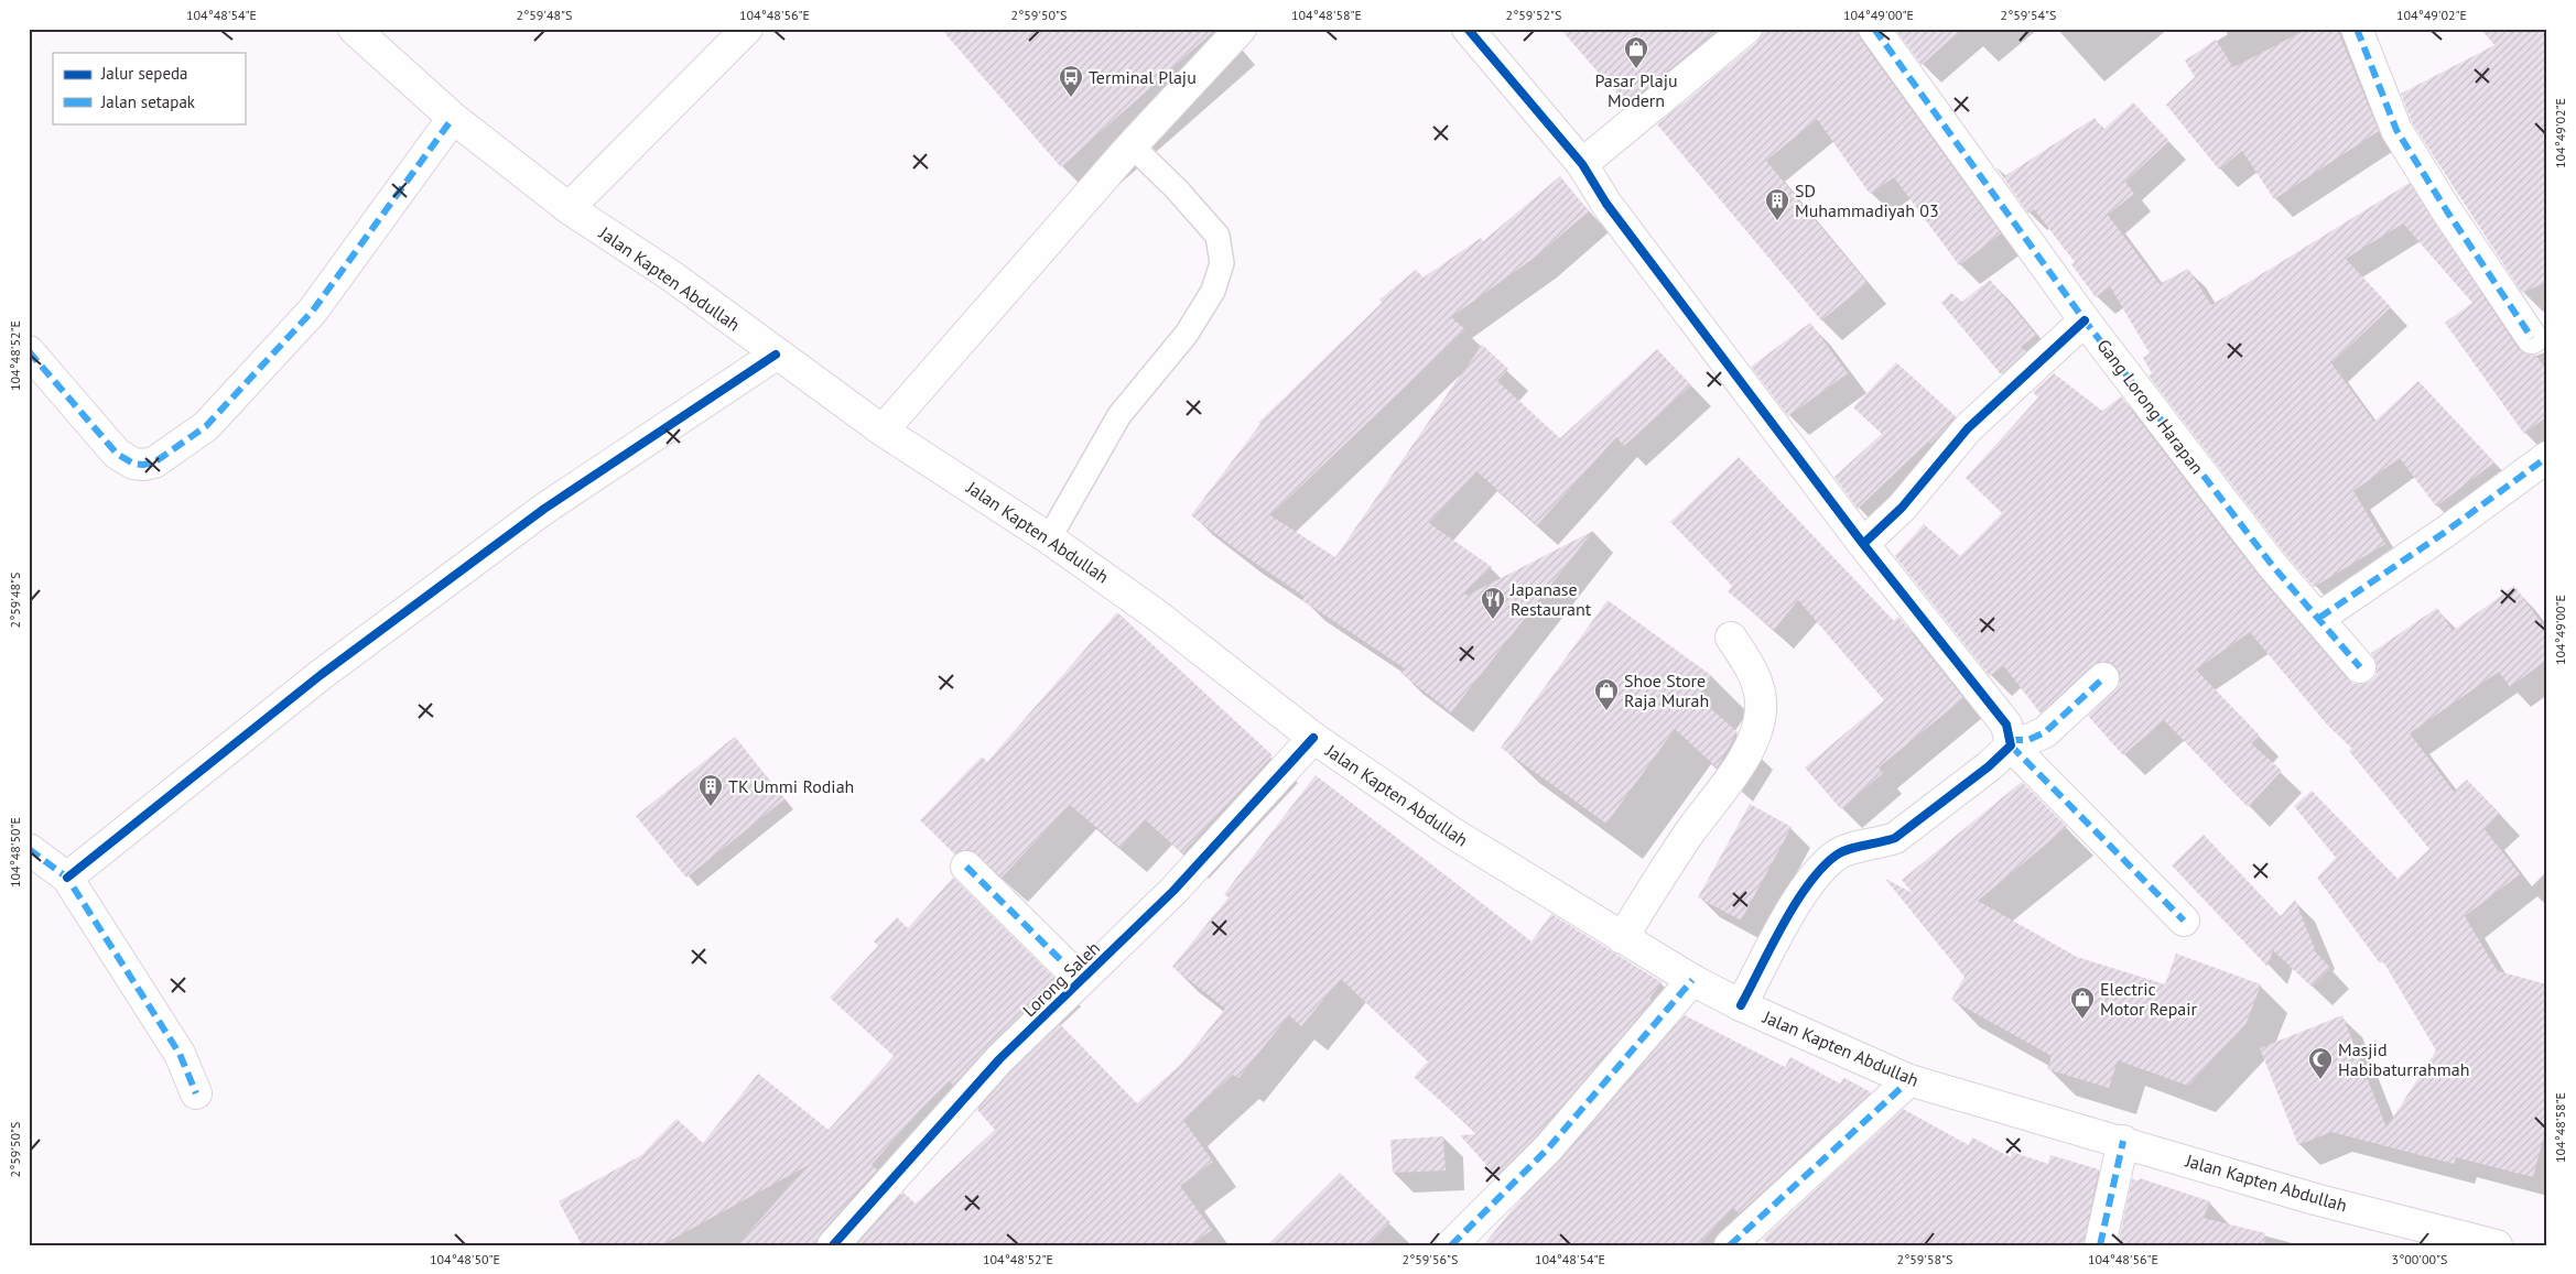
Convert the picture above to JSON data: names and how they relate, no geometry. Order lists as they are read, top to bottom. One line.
{"streets":{"street":["Jalan Kapten Abdullah","Gang Lorong Harapan","Lorong Saleh"]},"crossings":[["Jalan Kapten Abdullah","Lorong Saleh"]],"places":{"shop":["Pasar Plaju Modern","Shoe Store Raja Murah","Electric Motor Repair"],"bus stop":["Terminal Plaju"],"building":["SD Muhammadiyah 03","TK Ummi Rodiah"],"restaurant":["Japanase Restaurant"],"mosque":["Masjid Habibaturrahmah"]},"legend":["Jalur sepeda","Jalan setapak"],"coordinates":["104°48'54\"E","2°59'48\"S","104°48'56\"E","2°59'50\"S","104°48'58\"E","2°59'52\"S","104°49'00\"E","2°59'54\"S","104°49'02\"E","104°48'52\"E","104°48'50\"E","2°59'56\"S","2°59'58\"S","3°00'00\"S"]}
